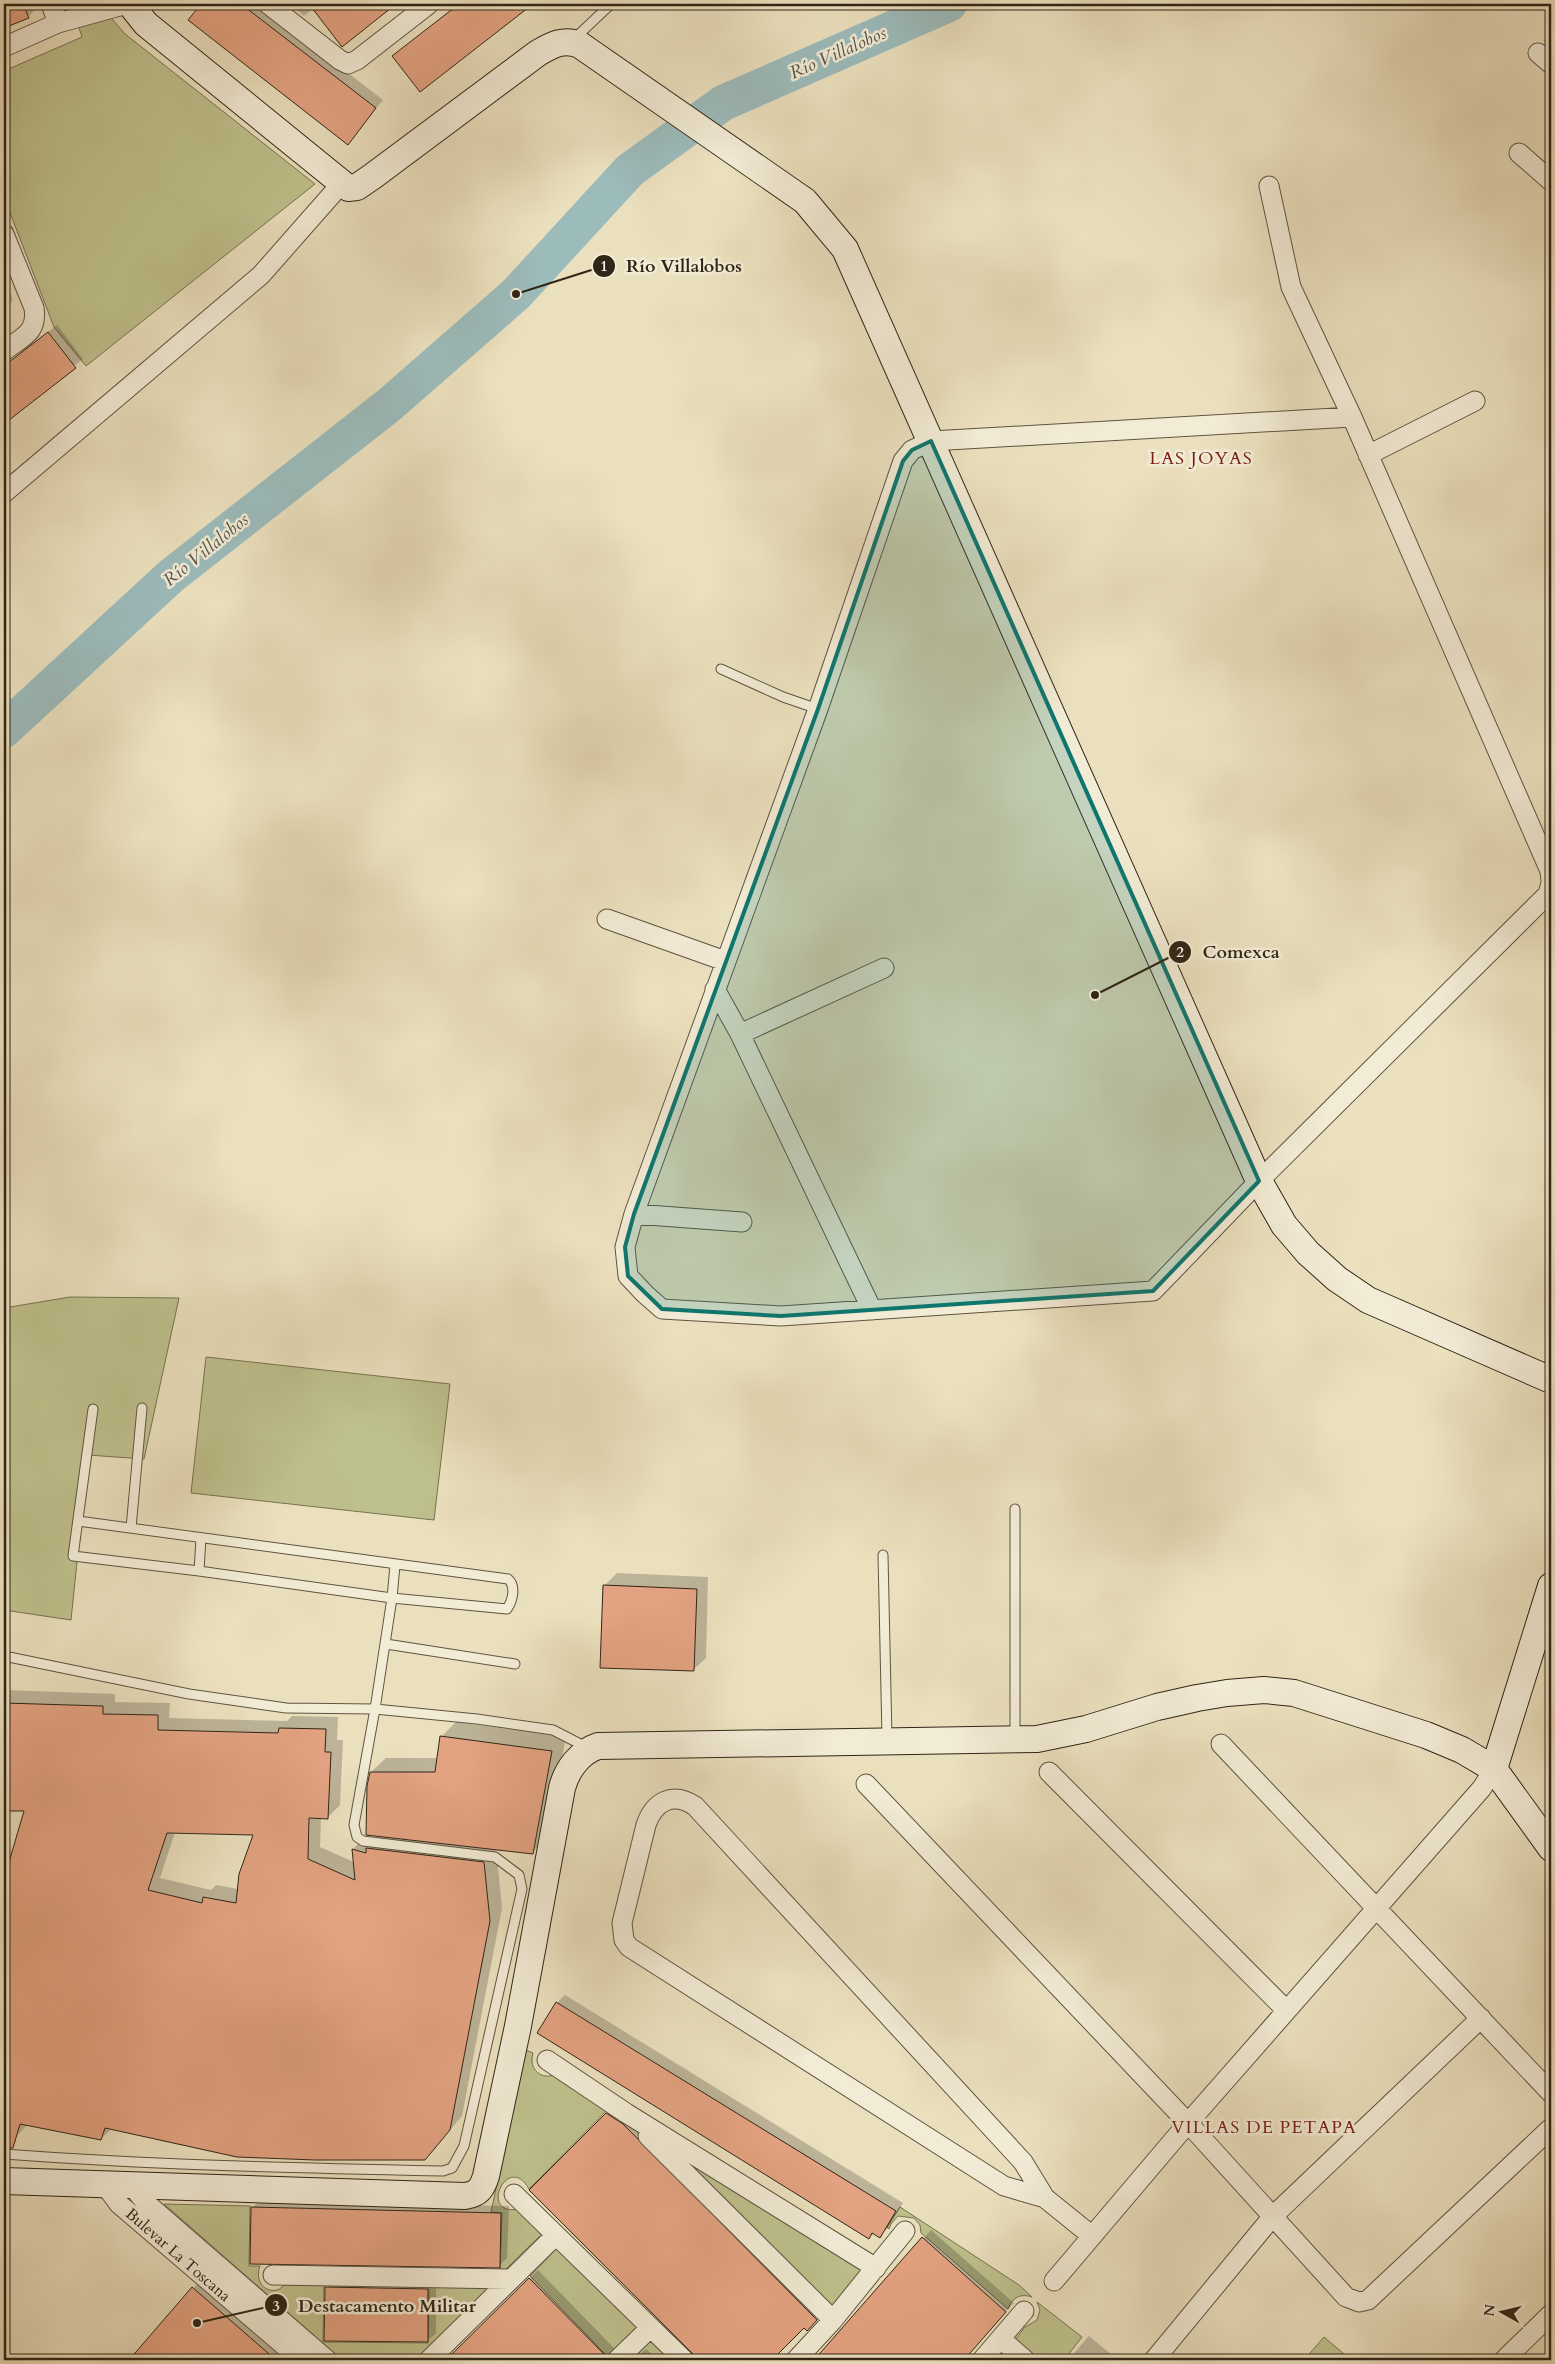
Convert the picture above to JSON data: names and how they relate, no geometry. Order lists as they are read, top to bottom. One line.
{"streets":{"street":["Bulevar La Toscana"]},"districts":["LAS JOYAS","VILLAS DE PETAPA"],"water":["Río Villalobos"],"places":["Río Villalobos","Comexca","Destacamento Militar"],"north":"left"}
